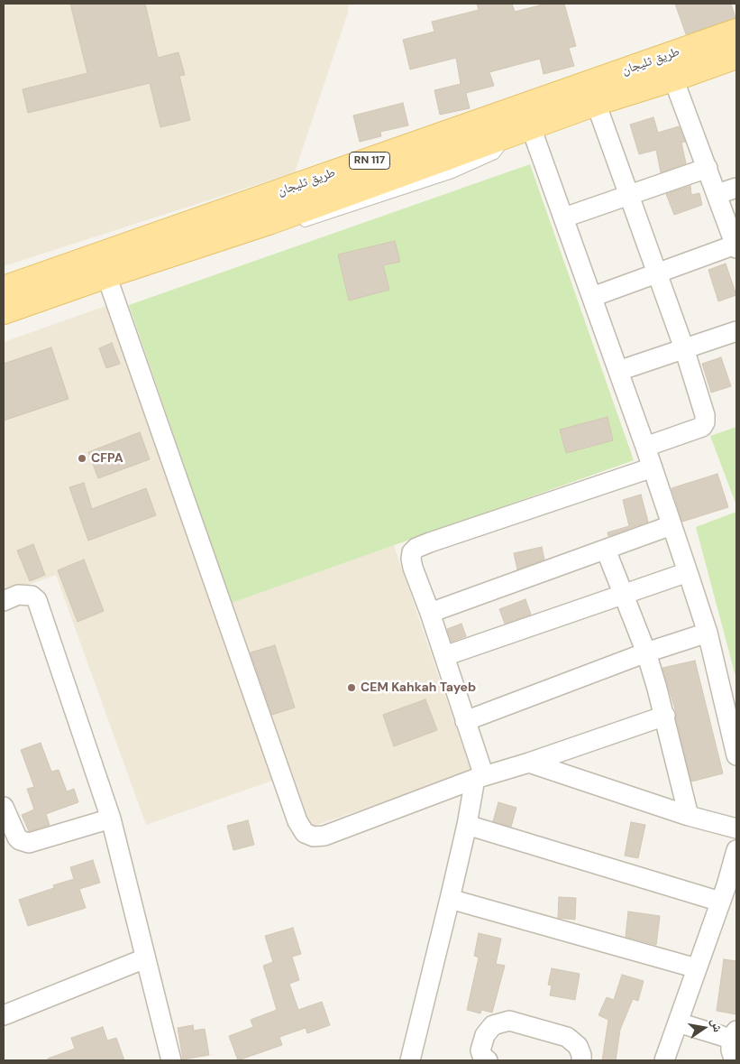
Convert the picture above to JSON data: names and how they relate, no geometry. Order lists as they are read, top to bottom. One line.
{"streets":{"main road":["طريق ثليجان","RN 117"]},"places":["CFPA","CEM Kahkah Tayeb"],"north":"right"}
